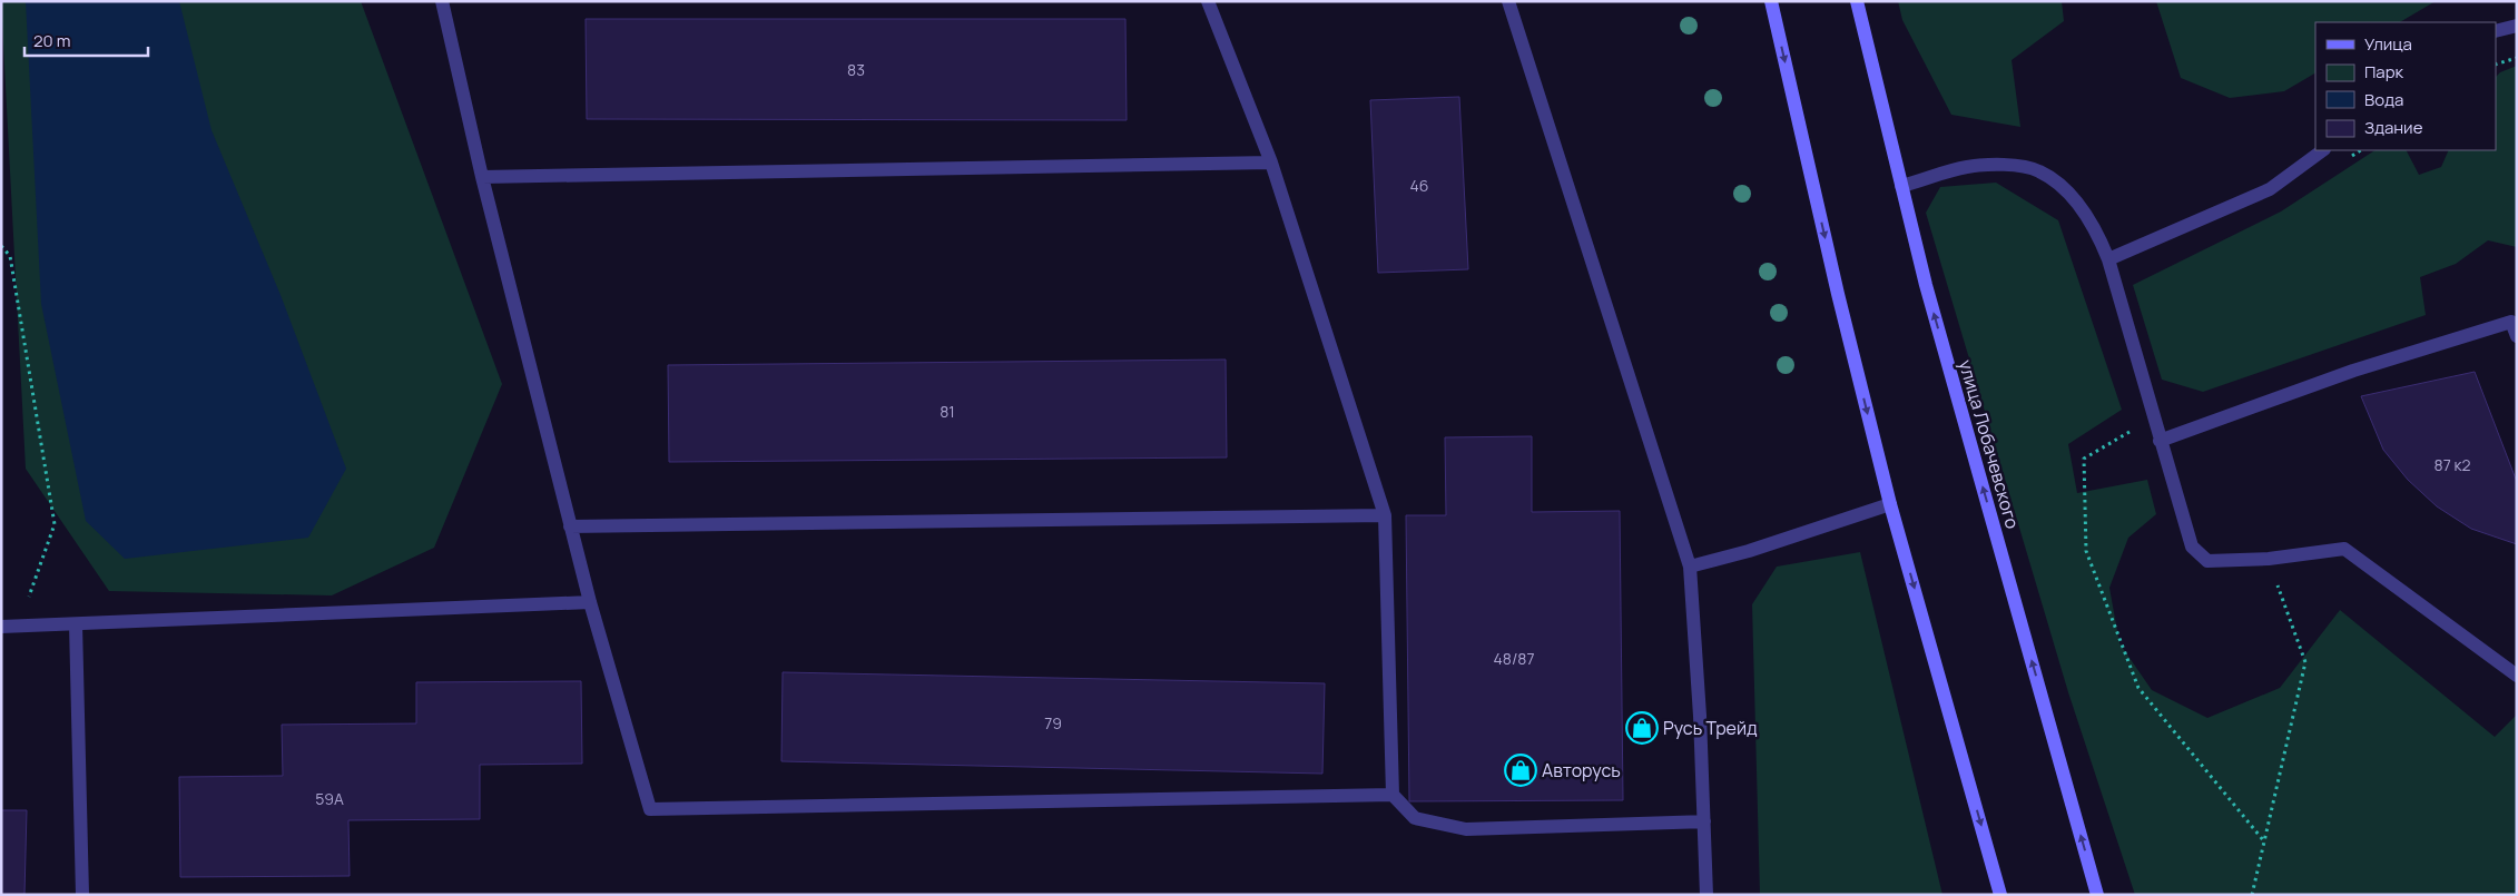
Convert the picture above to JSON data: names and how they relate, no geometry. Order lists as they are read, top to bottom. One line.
{"streets":{"main road":["улица Лобачевского"]},"places":{"shop":["Русь Трейд","Авторусь"]},"house_numbers":["83","46","81","87 к2","48/87","79","59А"],"legend":["Улица","Парк","Вода","Здание"],"scale_bar":"20 m"}
